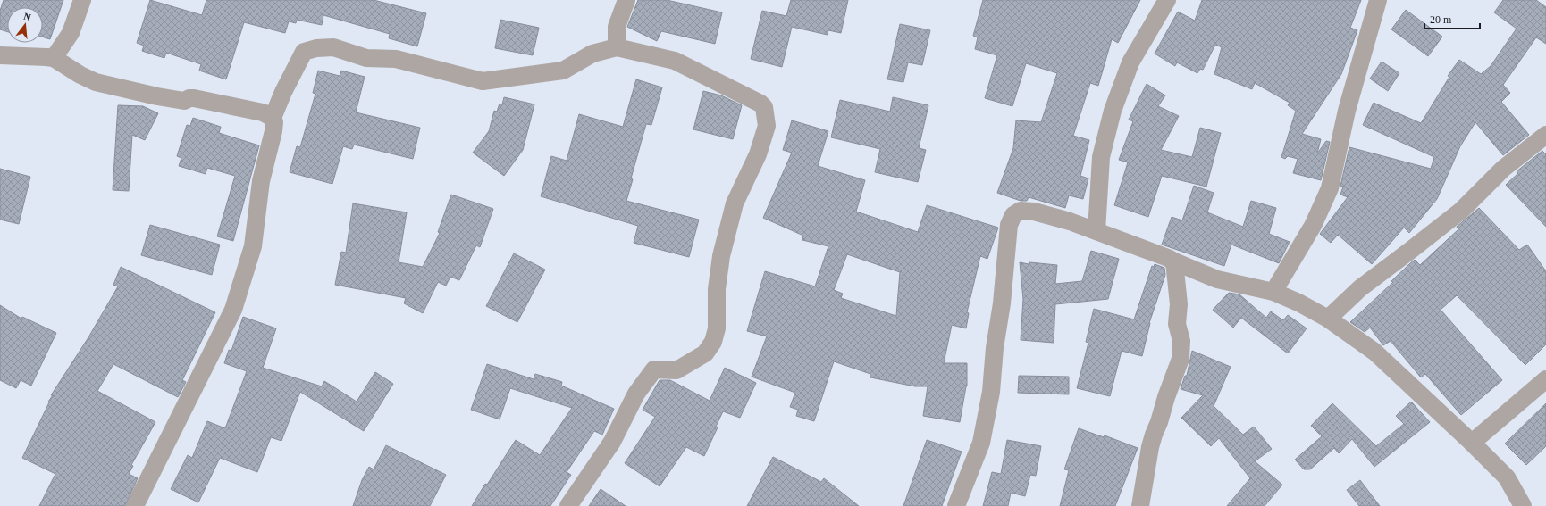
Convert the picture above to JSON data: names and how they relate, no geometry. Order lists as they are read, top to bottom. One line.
{"scale_bar":"20 m","north":"top"}
